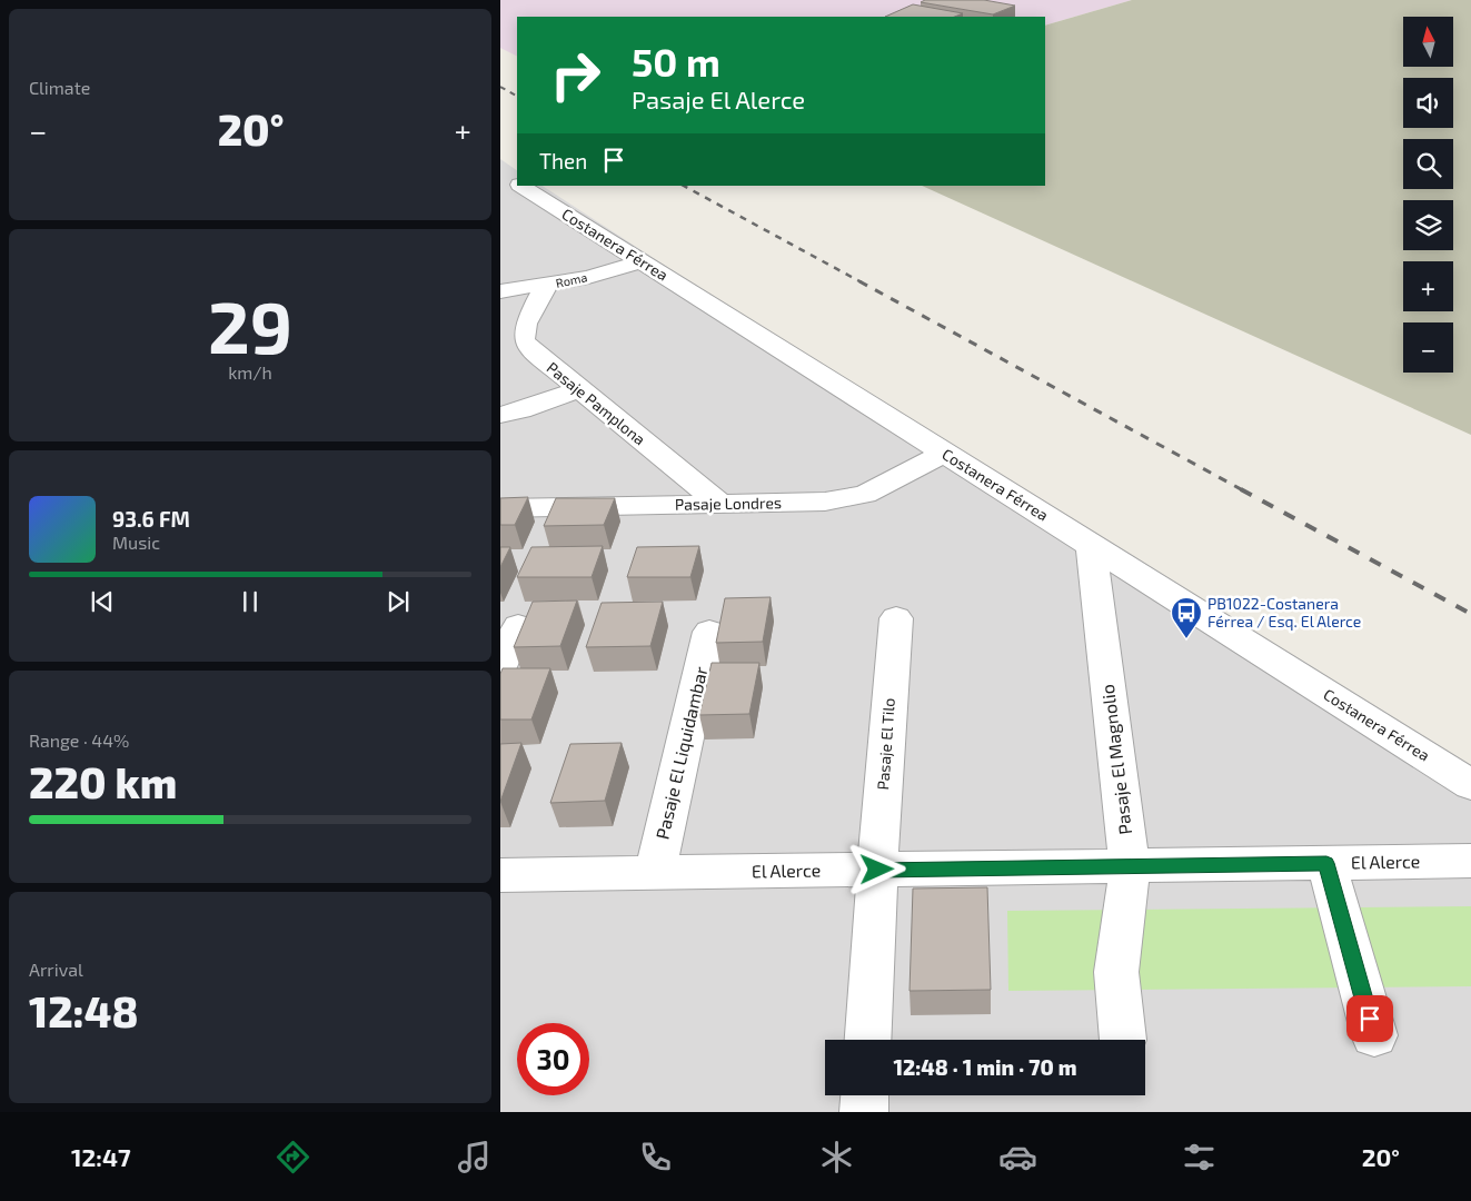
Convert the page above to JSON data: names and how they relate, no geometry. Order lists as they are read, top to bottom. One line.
{"streets":{"street":["Costanera Férrea","Roma","Pasaje Pamplona","Pasaje Londres","Pasaje El Tilo","Pasaje El Liquidambar","Pasaje El Magnolio","El Alerce"]},"crossings":[["Costanera Férrea","Roma"],["Costanera Férrea","Pasaje Londres"],["Costanera Férrea","Pasaje El Magnolio"],["Roma","Pasaje Pamplona"],["Pasaje Pamplona","Pasaje Londres"],["Pasaje El Tilo","El Alerce"],["Pasaje El Liquidambar","El Alerce"],["Pasaje El Magnolio","El Alerce"]],"places":{"bus stop":["PB1022-Costanera Férrea / Esq. El Alerce"]},"north":"top","page":{"tile":["Climate",["29","km/h"],["Range · 44%","220 km"],["Arrival","12:48"]],"map_buttons":["+","−"],"turn":["50 m","Pasaje El Alerce"],"heat":["−","20°","+"],"then":"Then","song":["93.6 FM","Music"],"limit":"30","trip":"12:48 · 1 min · 70 m","tabs":["12:47","20°"]}}
